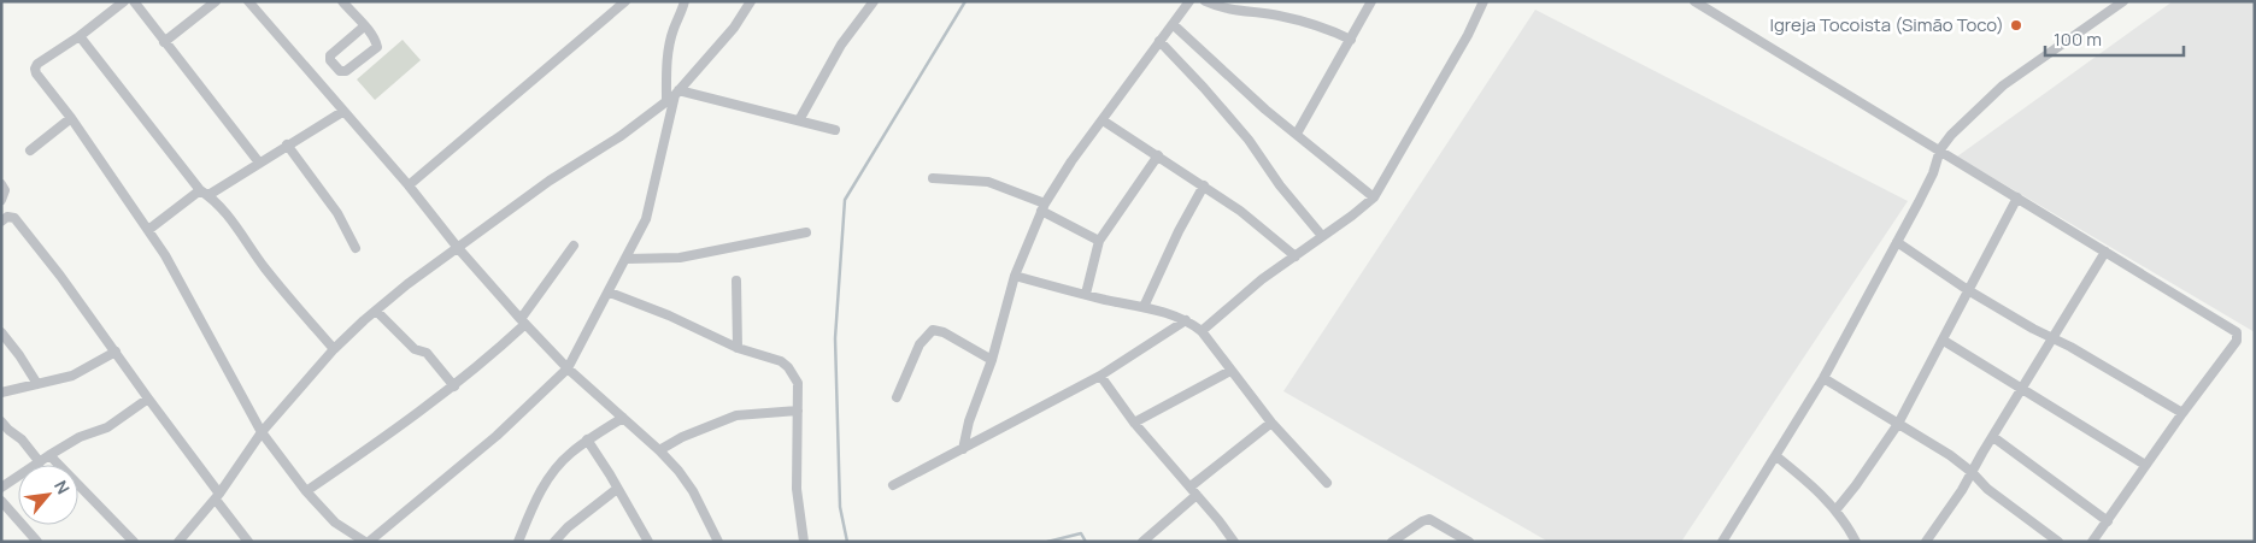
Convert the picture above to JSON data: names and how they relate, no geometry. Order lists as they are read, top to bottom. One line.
{"places":["Igreja Tocoista (Simão Toco)"],"scale_bar":"100 m","north":"top right"}
